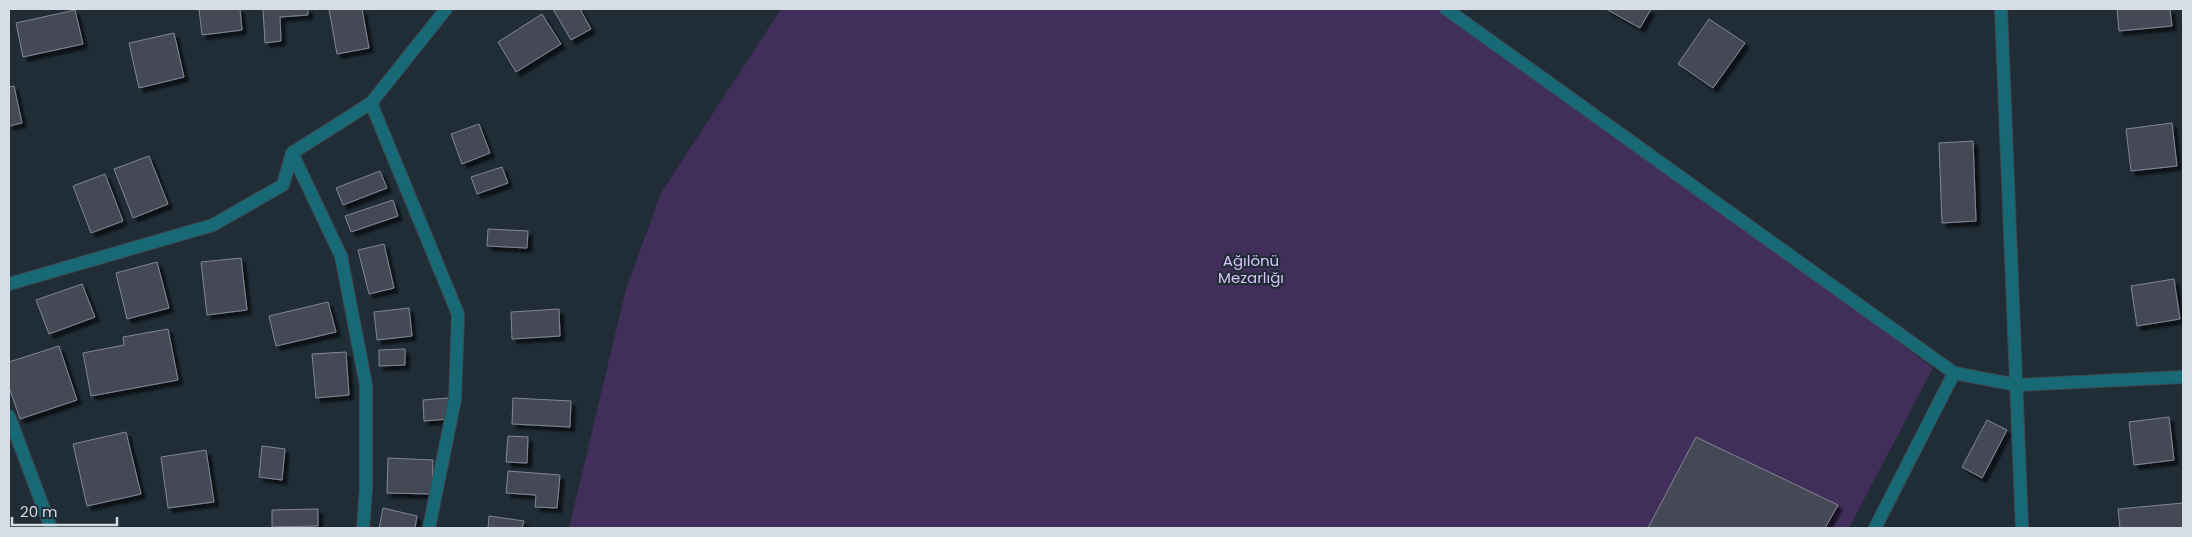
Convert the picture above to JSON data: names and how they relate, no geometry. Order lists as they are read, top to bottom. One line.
{"parks":["Ağılönü Mezarlığı"],"scale_bar":"20 m"}
